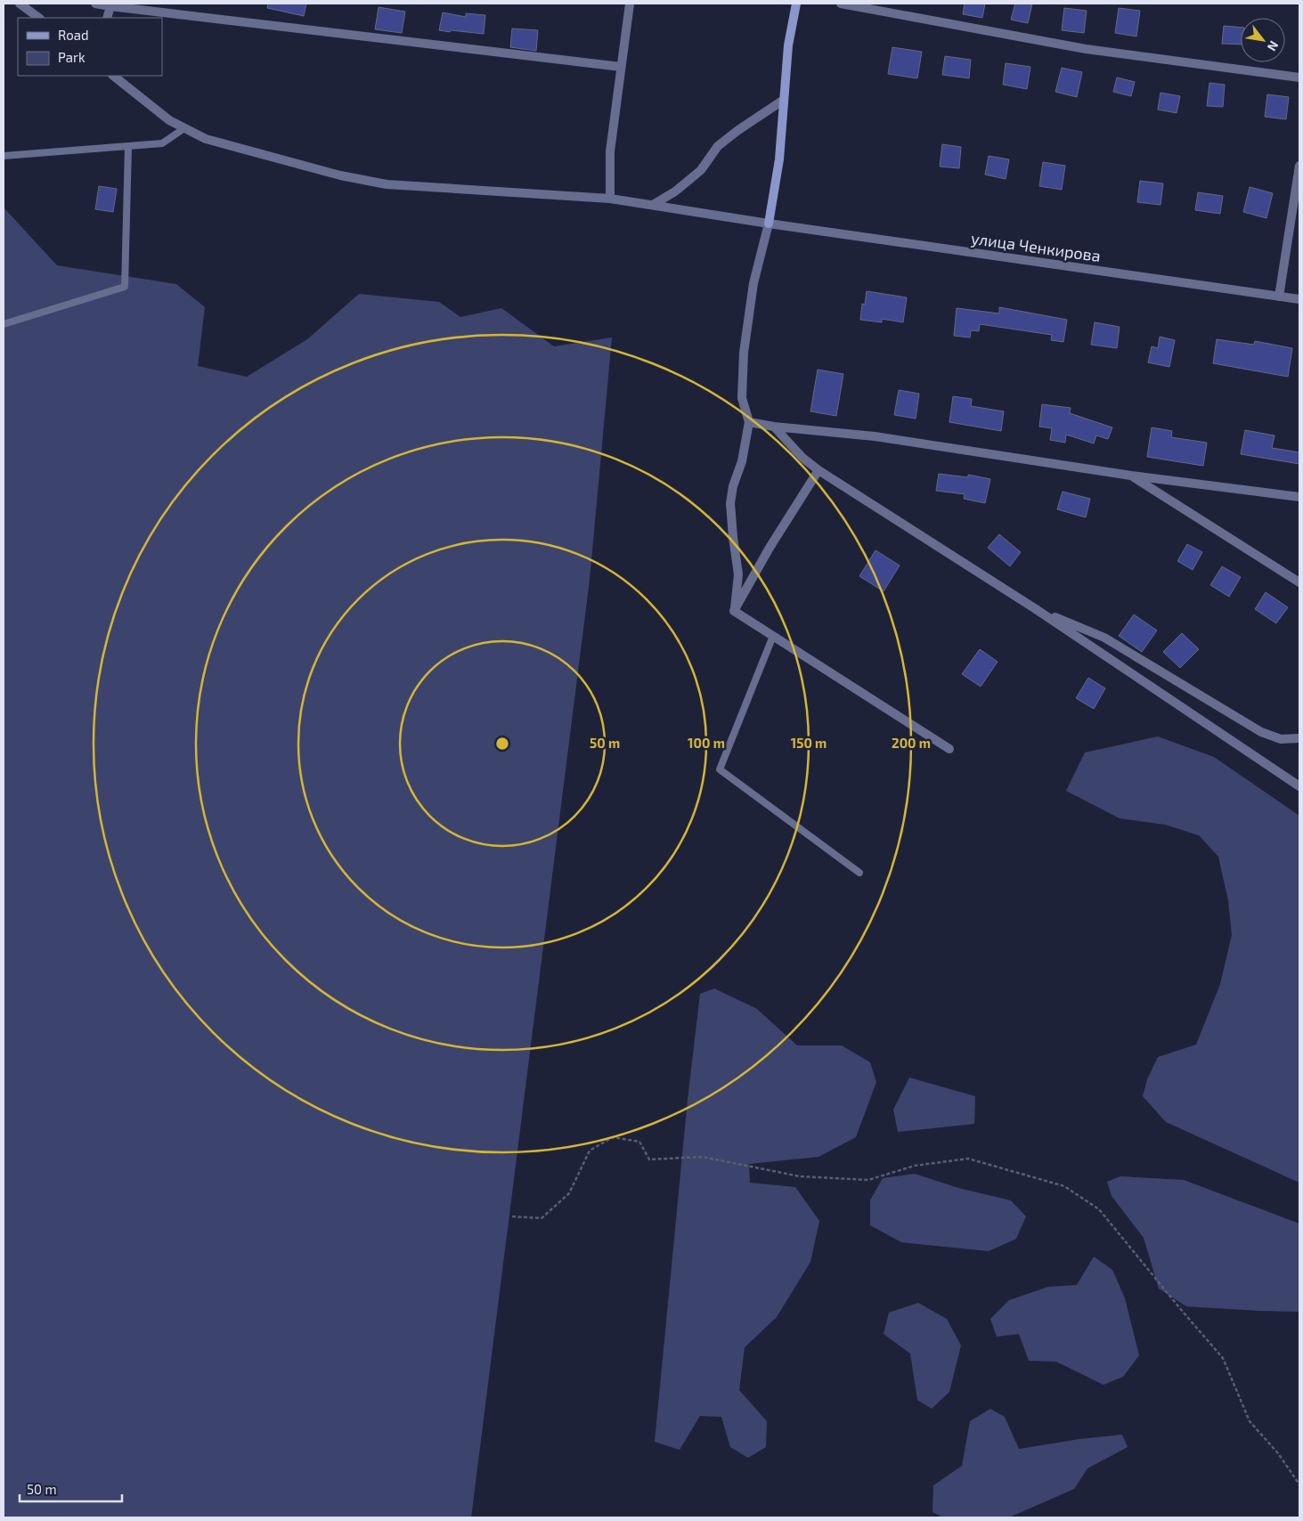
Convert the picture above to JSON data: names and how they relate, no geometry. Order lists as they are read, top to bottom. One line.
{"streets":{"street":["улица Ченкирова"]},"legend":["Road","Park"],"scale_bar":"50 m","north":"bottom right","rings":["50 m","100 m","150 m","200 m"]}
